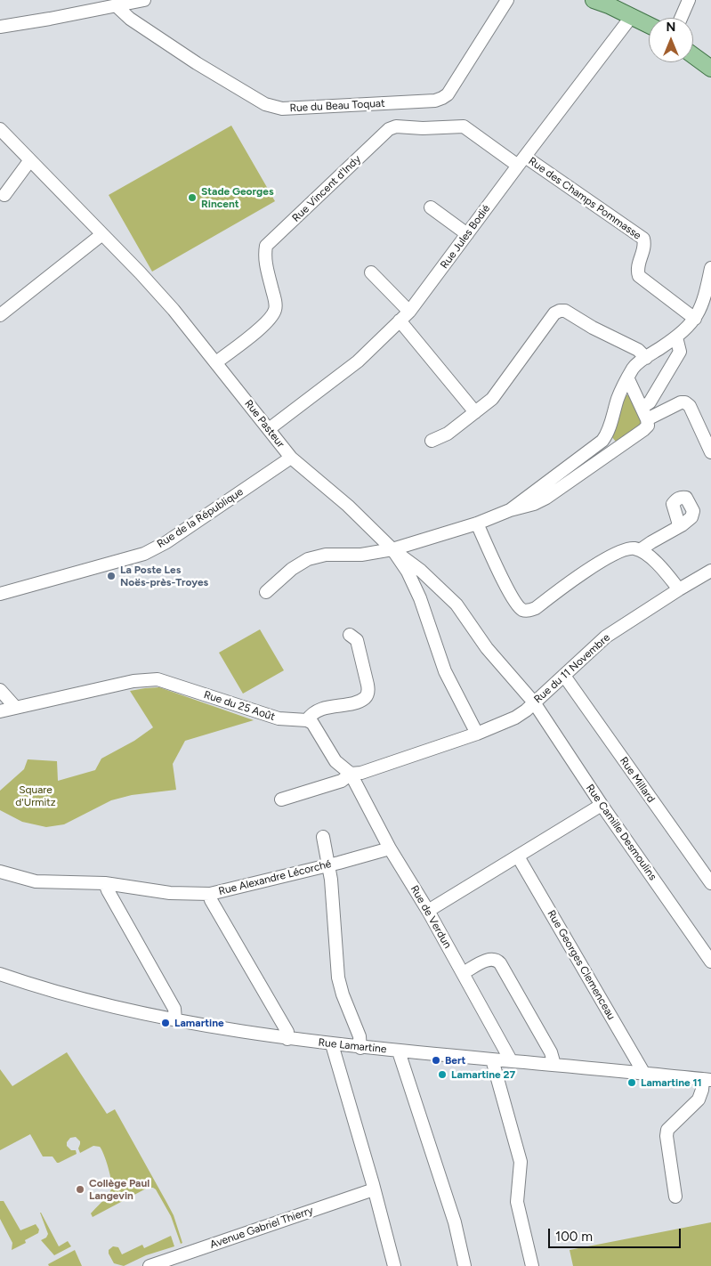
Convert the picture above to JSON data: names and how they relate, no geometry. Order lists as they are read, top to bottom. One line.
{"streets":{"street":["Rue du Beau Toquat","Rue Vincent d'Indy","Rue des Champs Pommasse","Rue Jules Bodié","Rue Pasteur","Rue de la République","Rue du 11 Novembre","Rue du 25 Août","Rue Millard","Rue Camille Desmoulins","Rue Alexandre Lécorché","Rue de Verdun","Rue Georges Clemenceau","Rue Lamartine","Avenue Gabriel Thierry"]},"crossings":[["Rue Vincent d'Indy","Rue des Champs Pommasse"],["Rue Vincent d'Indy","Rue Jules Bodié"],["Rue Vincent d'Indy","Rue Pasteur"],["Rue des Champs Pommasse","Rue Jules Bodié"],["Rue Jules Bodié","Rue Pasteur"],["Rue Pasteur","Rue de la République"],["Rue Pasteur","Rue du 11 Novembre"],["Rue Pasteur","Rue Camille Desmoulins"],["Rue du 11 Novembre","Rue Millard"],["Rue du 11 Novembre","Rue Camille Desmoulins"],["Rue Alexandre Lécorché","Rue de Verdun"],["Rue de Verdun","Rue Lamartine"],["Rue Georges Clemenceau","Rue Lamartine"]],"parks":["Square d'Urmitz"],"places":["Stade Georges Rincent","La Poste Les Noës-près-Troyes","Lamartine","Bert","Lamartine 27","Lamartine 11","Collège Paul Langevin"],"scale_bar":"100 m","north":"top"}
